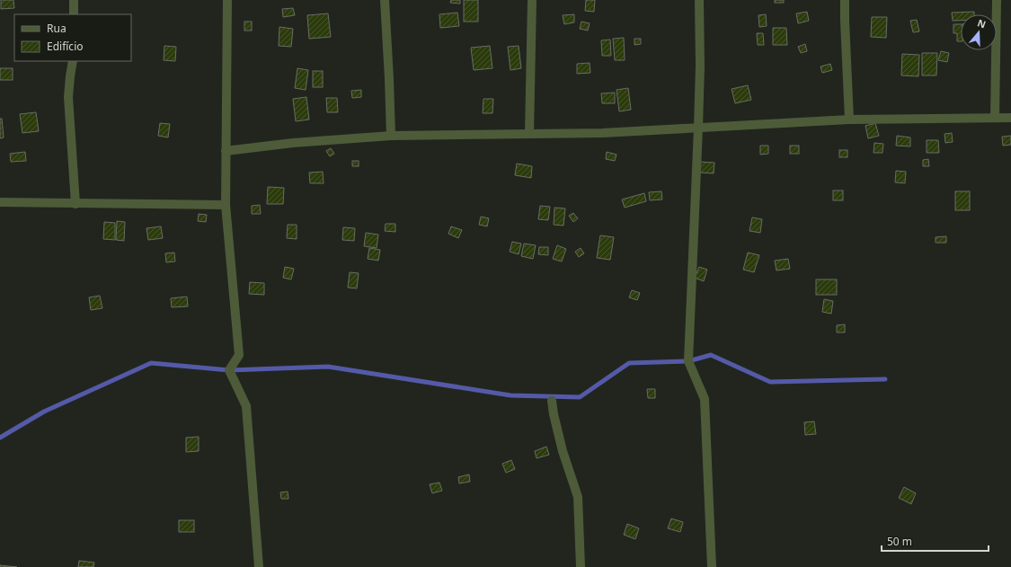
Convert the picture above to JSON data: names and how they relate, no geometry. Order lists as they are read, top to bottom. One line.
{"legend":["Rua","Edifício"],"scale_bar":"50 m","north":"top"}
